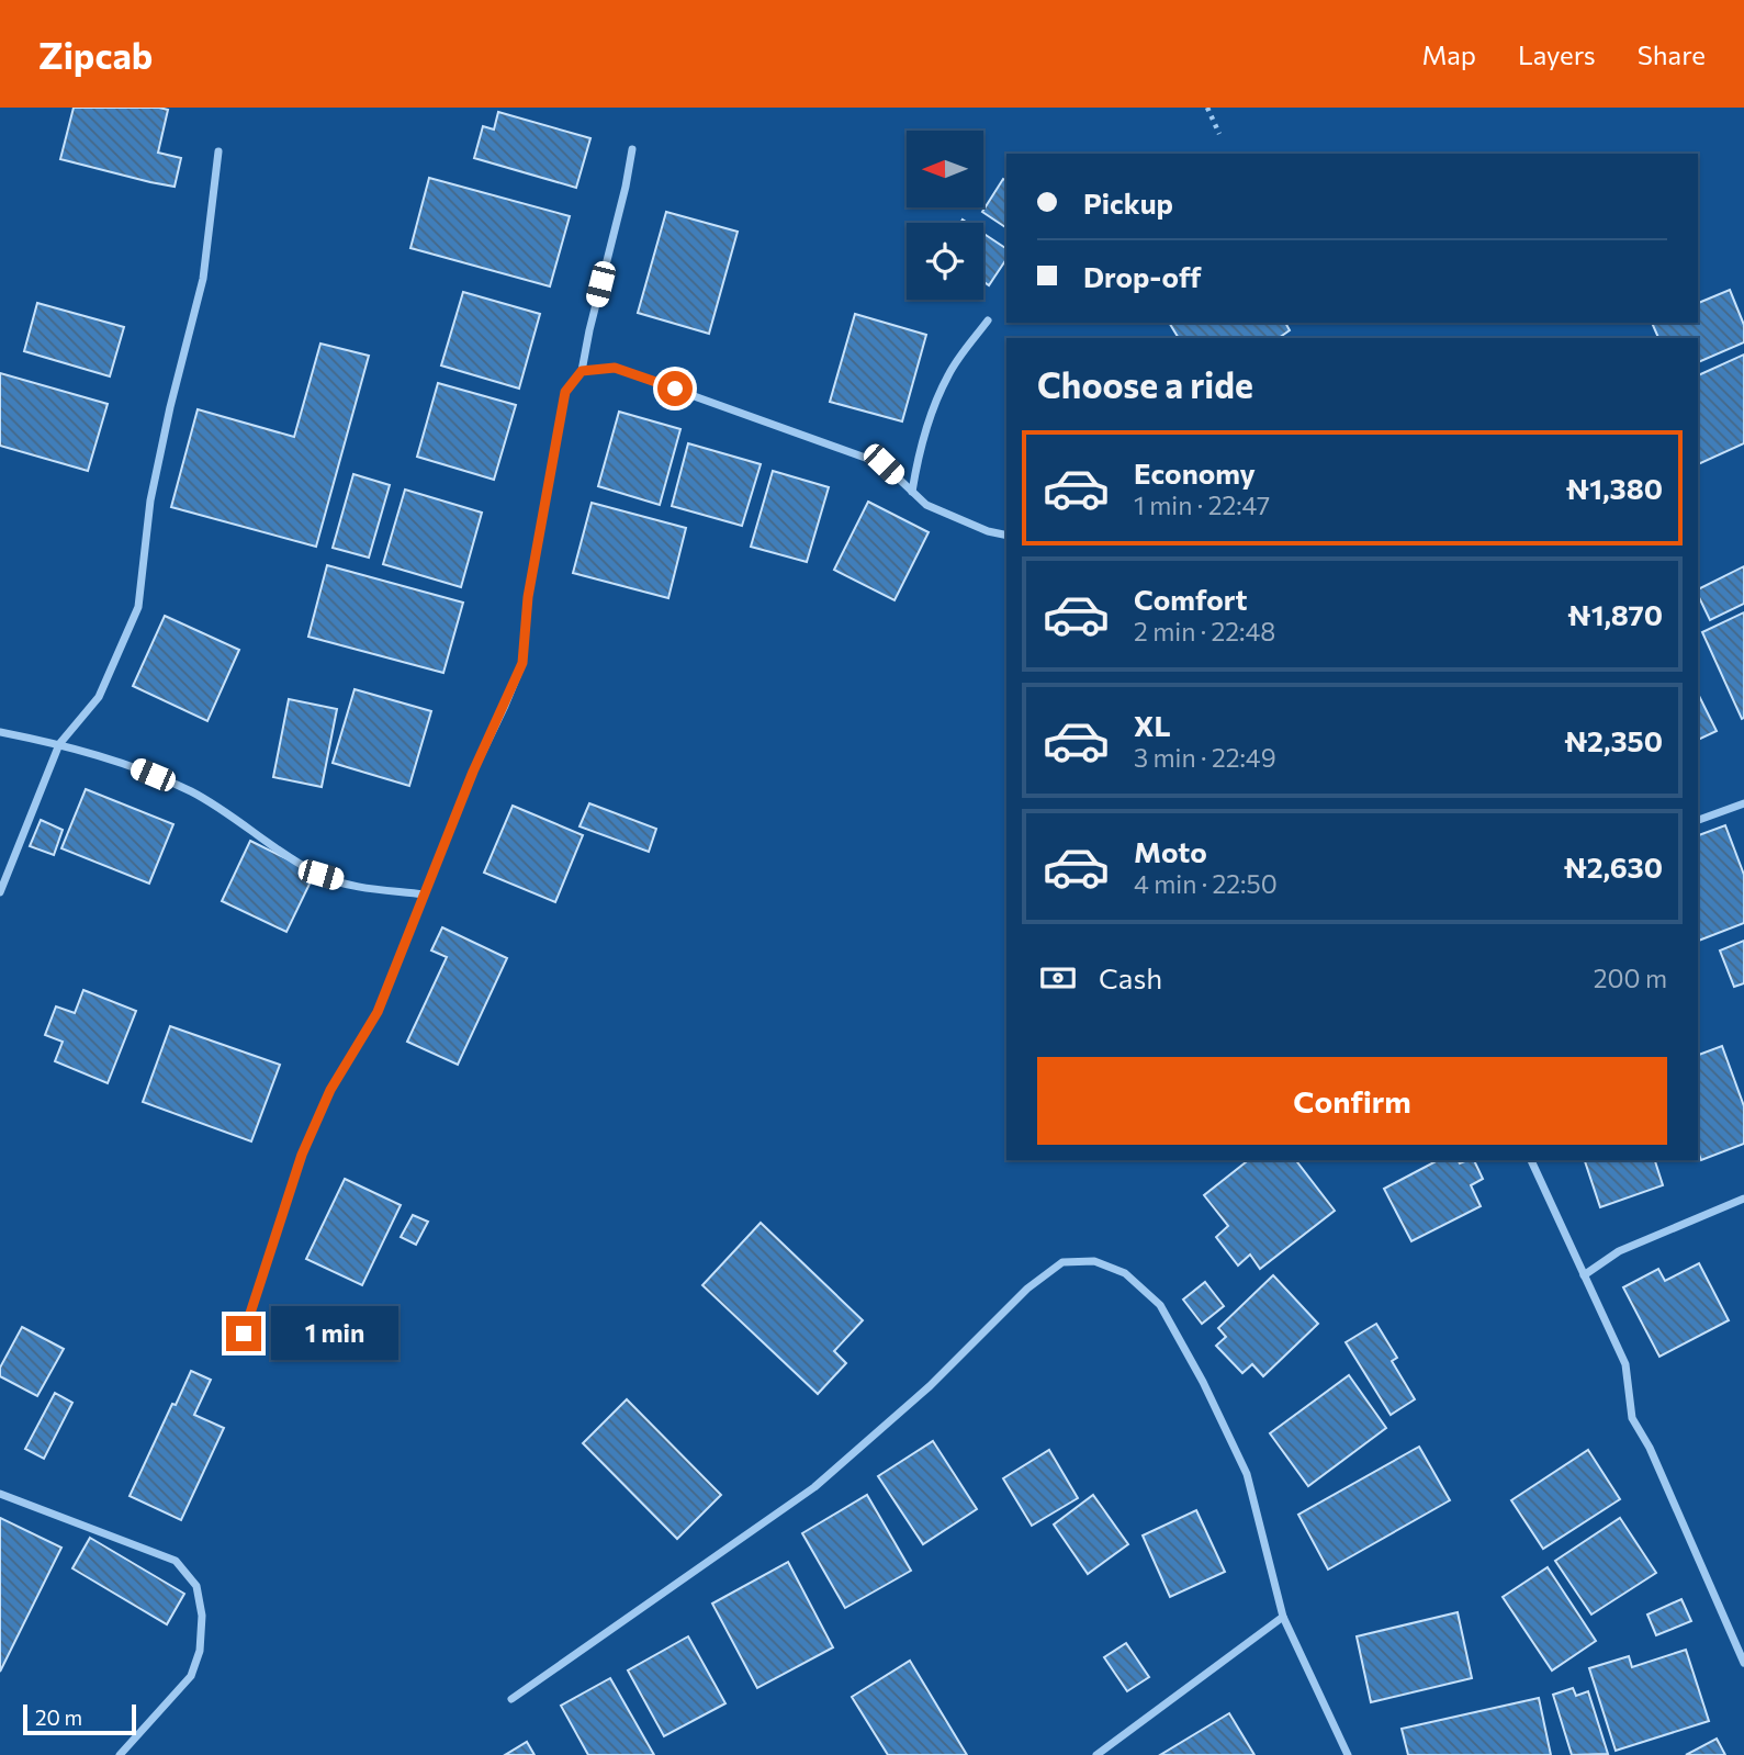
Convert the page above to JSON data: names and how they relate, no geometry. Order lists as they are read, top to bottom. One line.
{"scale_bar":"20 m","north":"left","page":{"header":"Zipcab","nav":["Map","Layers","Share"],"banner":["Pickup","Drop-off"],"heading":"Choose a ride","list":[{"name":"Economy","note":"1 min · 22:47","value":"₦1,380"},{"name":"Comfort","note":"2 min · 22:48","value":"₦1,870"},{"name":"XL","note":"3 min · 22:49","value":"₦2,350"},{"name":"Moto","note":"4 min · 22:50","value":"₦2,630"}],"pay":["Cash","200 m"],"buttons":"Confirm","bubble":"1 min","scale":"20 m"}}
